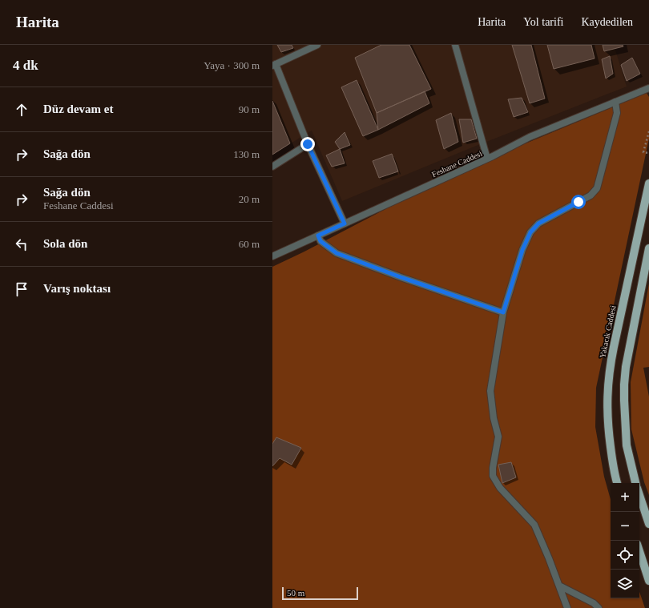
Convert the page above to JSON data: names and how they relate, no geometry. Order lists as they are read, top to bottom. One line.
{"streets":{"main road":["Yakacık Caddesi"],"street":["Feshane Caddesi"]},"scale_bar":"50 m","page":{"header":"Harita","nav":["Harita","Yol tarifi","Kaydedilen"],"heading":["4 dk","Yaya · 300 m"],"list":[["Düz devam et","90 m"],["Sağa dön","130 m"],["Sağa dön","Feshane Caddesi","20 m"],["Sola dön","60 m"],"Varış noktası"],"map_buttons":["+","−"],"scale":"50 m"}}
